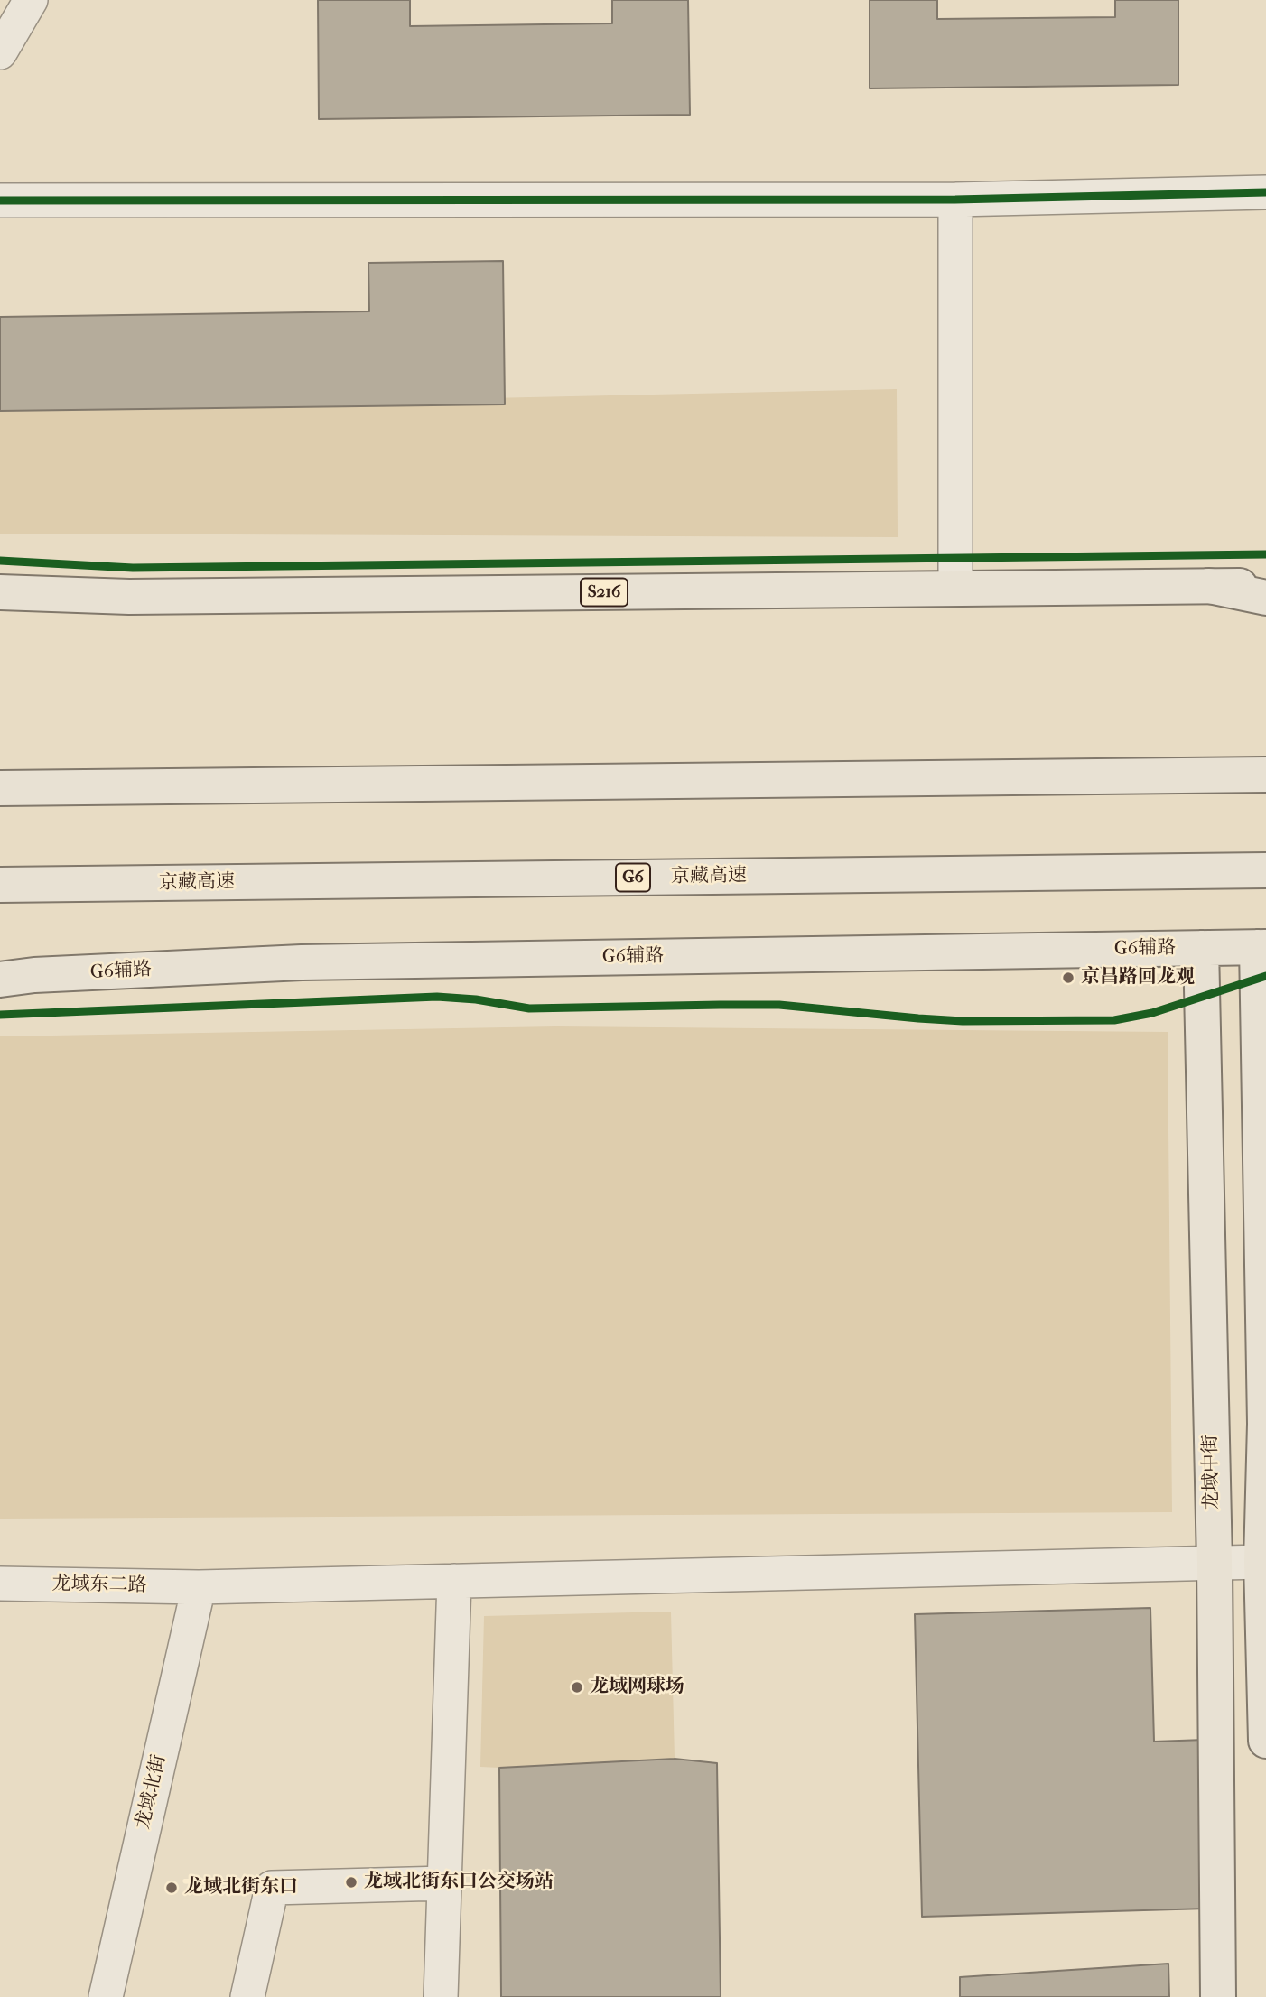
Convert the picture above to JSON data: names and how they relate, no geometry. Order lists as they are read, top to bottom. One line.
{"streets":{"main road":["S216","京藏高速","G6","G6辅路","龙域中街"],"street":["龙域东二路","龙域北街"]},"crossings":[["G6辅路","龙域中街"],["龙域中街","龙域东二路"],["龙域东二路","龙域北街"]],"places":["京昌路回龙观","龙域网球场","龙域北街东口公交场站","龙域北街东口"]}
